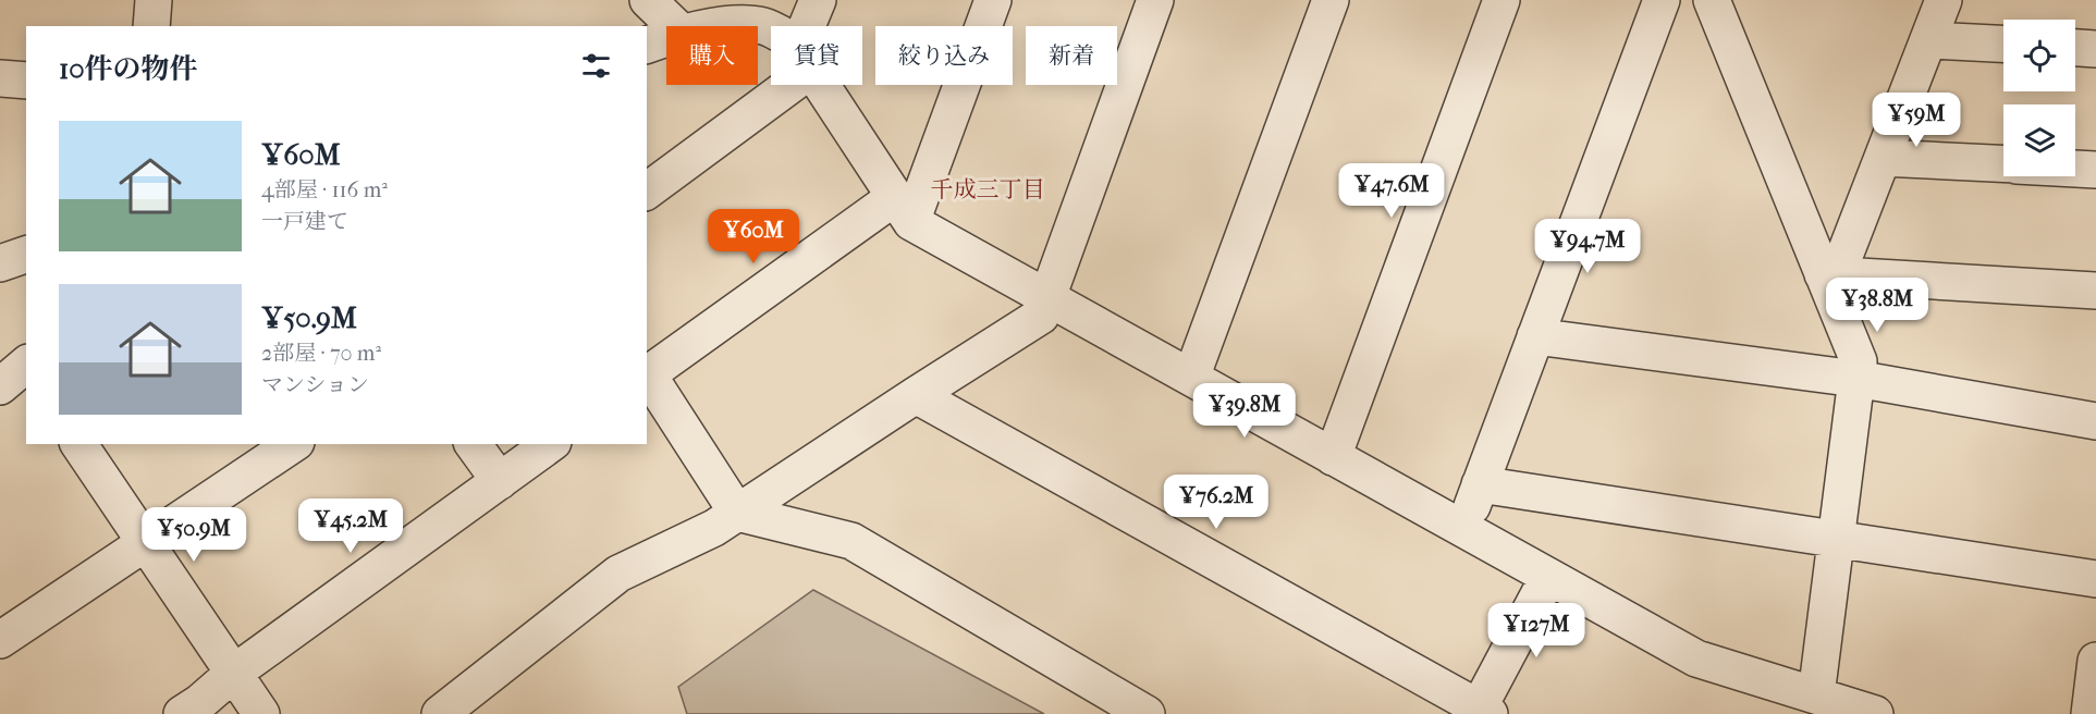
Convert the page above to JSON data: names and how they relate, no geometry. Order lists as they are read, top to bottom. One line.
{"districts":["千成三丁目"],"page":{"chip":["購入","賃貸","絞り込み","新着"],"heading":"10件の物件","price":["¥59M","¥47.6M","¥60M","¥94.7M","¥38.8M","¥39.8M","¥76.2M","¥45.2M","¥50.9M","¥127M"],"list":[{"name":"¥60M","note":"4部屋 · 116 m² · 一戸建て"},{"name":"¥50.9M","note":"2部屋 · 70 m² · マンション"}]}}
